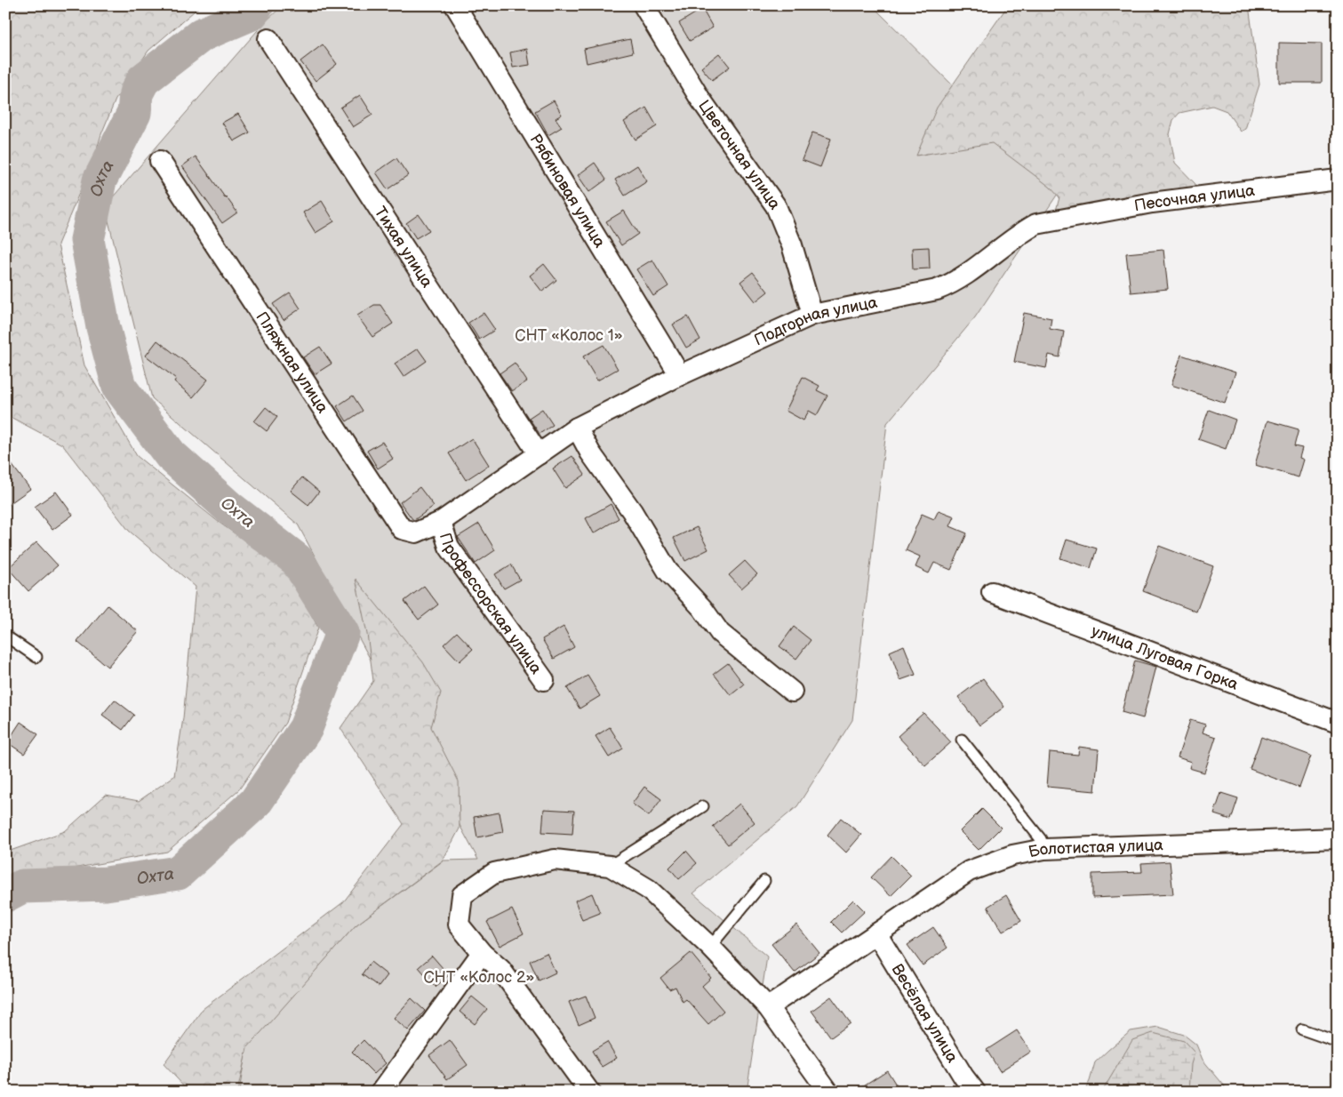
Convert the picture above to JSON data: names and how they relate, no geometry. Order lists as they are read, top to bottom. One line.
{"streets":{"street":["Цветочная улица","Рябиновая улица","Песочная улица","Тихая улица","Подгорная улица","Пляжная улица","Профессорская улица","улица Луговая Горка","Болотистая улица","Весёлая улица"]},"crossings":[["Цветочная улица","Подгорная улица"],["Рябиновая улица","Подгорная улица"],["Песочная улица","Подгорная улица"],["Тихая улица","Подгорная улица"],["Подгорная улица","Пляжная улица"],["Подгорная улица","Профессорская улица"],["Пляжная улица","Профессорская улица"],["Болотистая улица","Весёлая улица"]],"water":["Охта"],"parks":["СНТ «Колос 1»","СНТ «Колос 2»"]}
